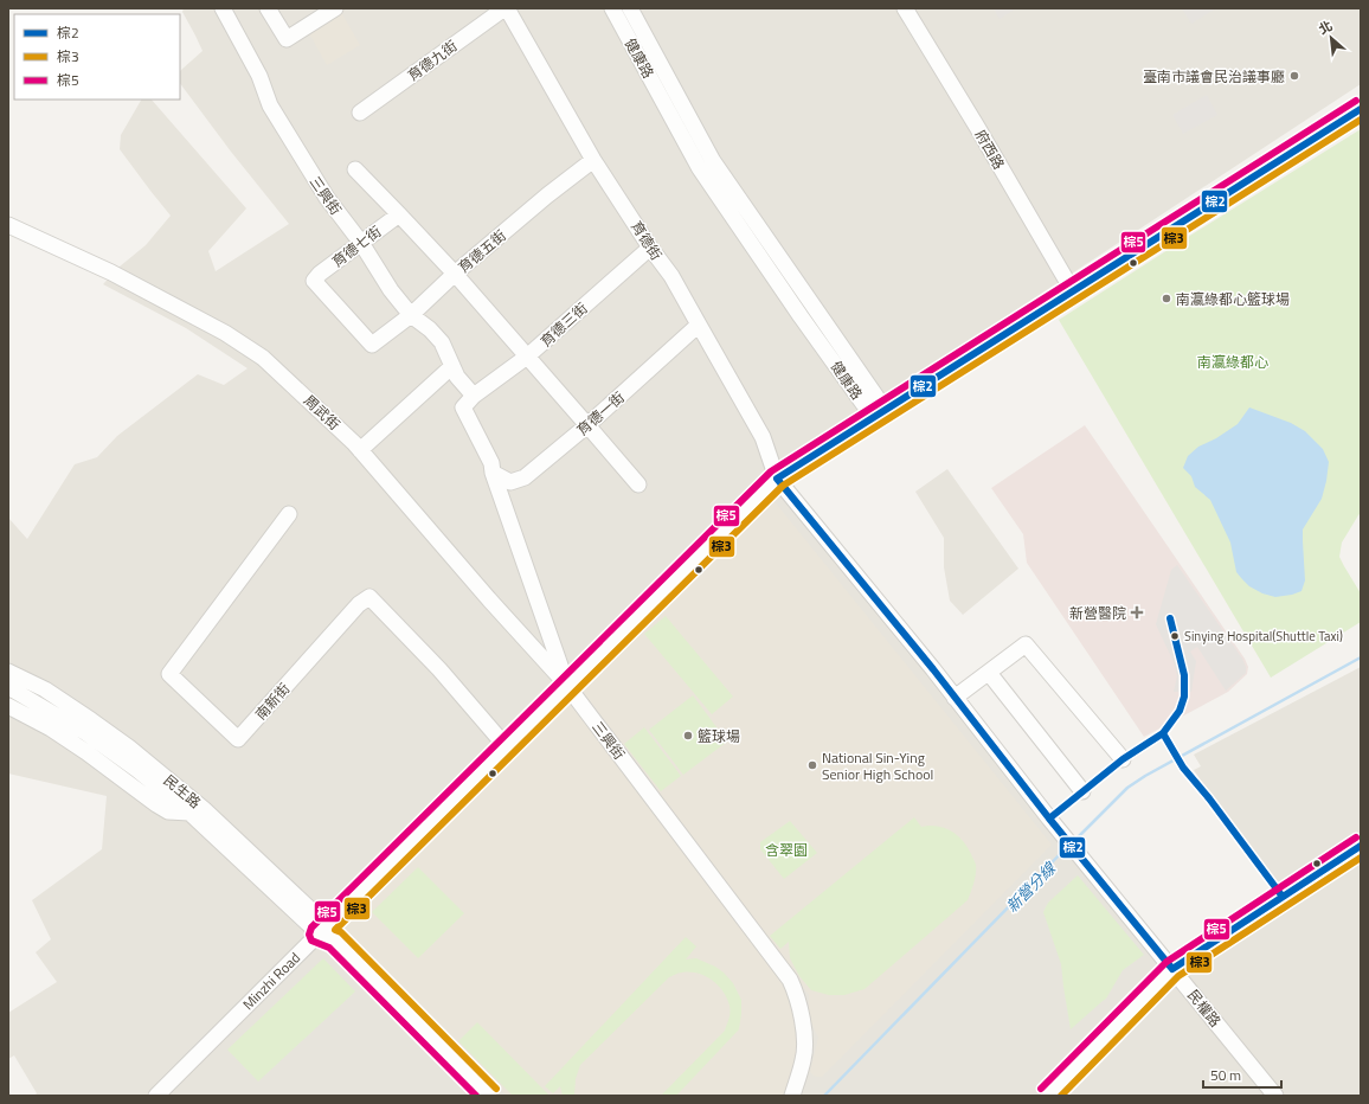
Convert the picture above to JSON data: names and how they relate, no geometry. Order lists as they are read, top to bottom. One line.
{"streets":{"street":["健康路","育德九街","府西路","三興街","育德街","育德七街","育德五街","育德三街","周武街","育德一街","南新街","民生路","Minzhi Road","民權路"]},"crossings":[["育德九街","育德街"],["三興街","育德七街"],["三興街","育德五街"],["三興街","育德三街"],["三興街","周武街"],["三興街","育德一街"],["三興街","Minzhi Road"],["育德街","育德五街"],["育德街","育德三街"],["育德街","育德一街"],["育德街","Minzhi Road"],["育德街","民權路"],["育德七街","育德五街"],["周武街","Minzhi Road"],["南新街","Minzhi Road"],["民生路","Minzhi Road"],["Minzhi Road","民權路"]],"water":["新營分線"],"parks":["南瀛綠都心","含翠園"],"places":{"other":["臺南市議會民治議事廳","南瀛綠都心籃球場","Sinying Hospital(Shuttle Taxi)","籃球場","National Sin-Ying Senior High School"],"health":["新營醫院"]},"lines":["transit line 棕5","transit line 棕2","transit line 棕3"],"legend":["棕2","棕3","棕5"],"scale_bar":"50 m","north":"top left"}
